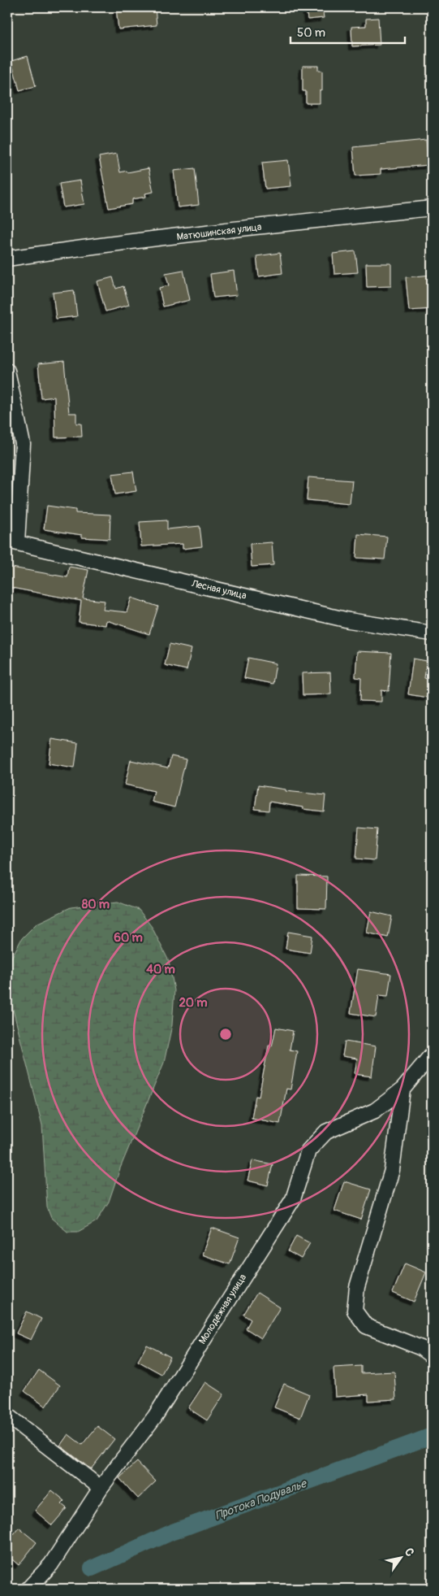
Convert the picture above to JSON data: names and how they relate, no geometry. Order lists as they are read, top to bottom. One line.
{"streets":{"street":["Матюшинская улица","Лесная улица","Молодёжная улица"]},"water":["Протока Подувалье"],"scale_bar":"50 m","north":"top right","rings":["80 m","60 m","40 m","20 m"]}
